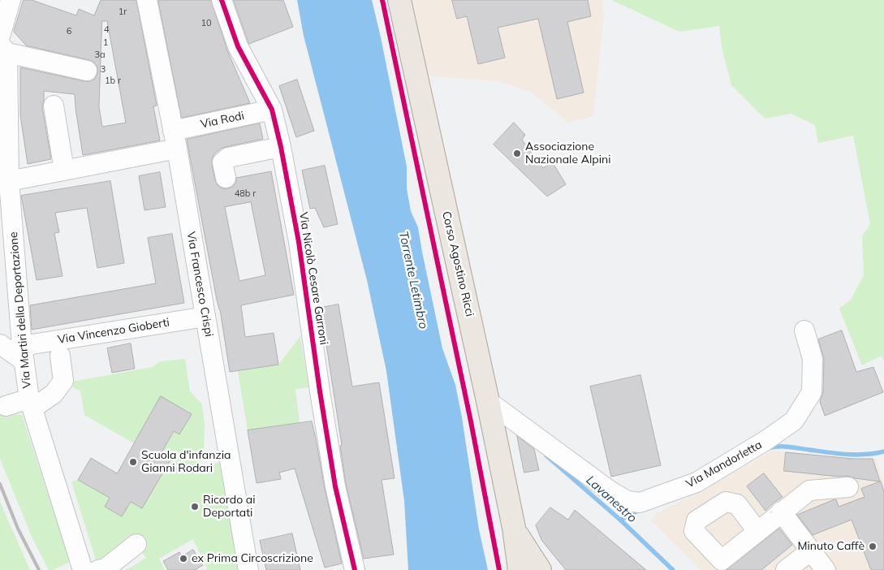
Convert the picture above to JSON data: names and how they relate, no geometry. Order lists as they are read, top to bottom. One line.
{"streets":{"main road":["Corso Agostino Ricci"],"street":["Via Rodi","Via Nicolò Cesare Garroni","Via Francesco Crispi","Via Martiri della Deportazione","Via Vincenzo Gioberti","Via Mandorletta"]},"crossings":[["Via Rodi","Via Nicolò Cesare Garroni"],["Via Rodi","Via Francesco Crispi"],["Via Rodi","Via Martiri della Deportazione"],["Corso Agostino Ricci","Via Mandorletta"],["Via Francesco Crispi","Via Vincenzo Gioberti"],["Via Martiri della Deportazione","Via Vincenzo Gioberti"]],"water":["Torrente Letimbro","Lavanestro"],"places":["Associazione Nazionale Alpini","Scuola d'infanzia Gianni Rodari","Ricordo ai Deportati","Minuto Caffè","ex Prima Circoscrizione"],"house_numbers":["1r","10","4","6","1","3a","3","1b r","48b r"]}
